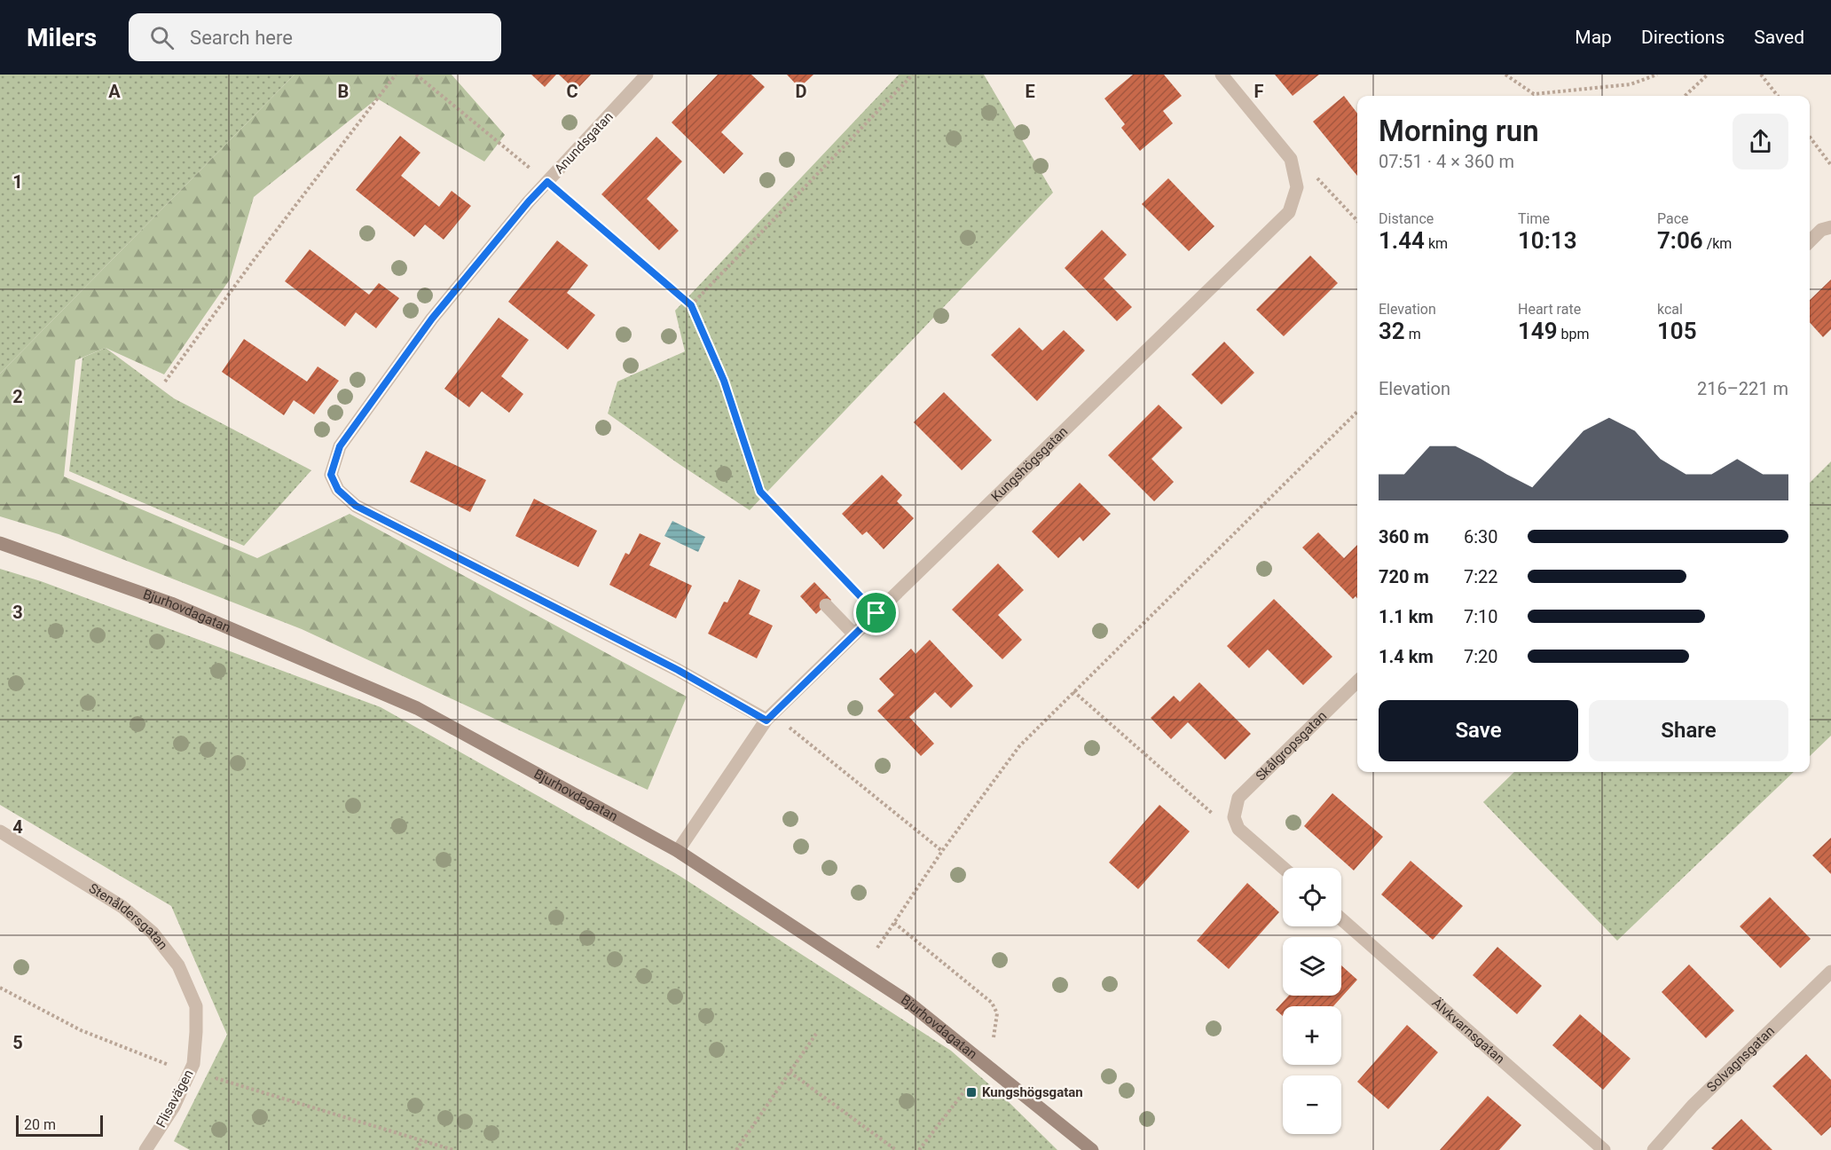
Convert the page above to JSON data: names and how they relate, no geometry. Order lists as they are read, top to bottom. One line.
{"streets":{"main road":["Bjurhovdagatan"],"street":["Anundsgatan","Kungshögsgatan","Skålgropsgatan","Stenåldersgatan","Älvkvarnsgatan","Solvagnsgatan","Flisavägen"]},"crossings":[["Anundsgatan","Kungshögsgatan"],["Kungshögsgatan","Bjurhovdagatan"],["Stenåldersgatan","Flisavägen"]],"places":{"transit":["Kungshögsgatan"]},"scale_bar":"20 m","page":{"header":"Milers","search":"Search here","nav":["Map","Directions","Saved"],"heading":["Morning run","07:51 · 4 × 360 m"],"stats":[["Distance","1.44 km"],["Time","10:13"],["Pace","7:06 /km"],["Elevation","32 m"],["Heart rate","149 bpm"],["kcal","105"]],"chart":["Elevation","216–221 m"],"list":[{"name":"360 m","note":"6:30"},{"name":"720 m","note":"7:22"},{"name":"1.1 km","note":"7:10"},{"name":"1.4 km","note":"7:20"}],"buttons":["Save","Share"],"map_buttons":["+","−"],"scale":"20 m"},"grid":{"columns":["A","B","C","D","E","F"],"rows":["1","2","3","4","5"]}}
